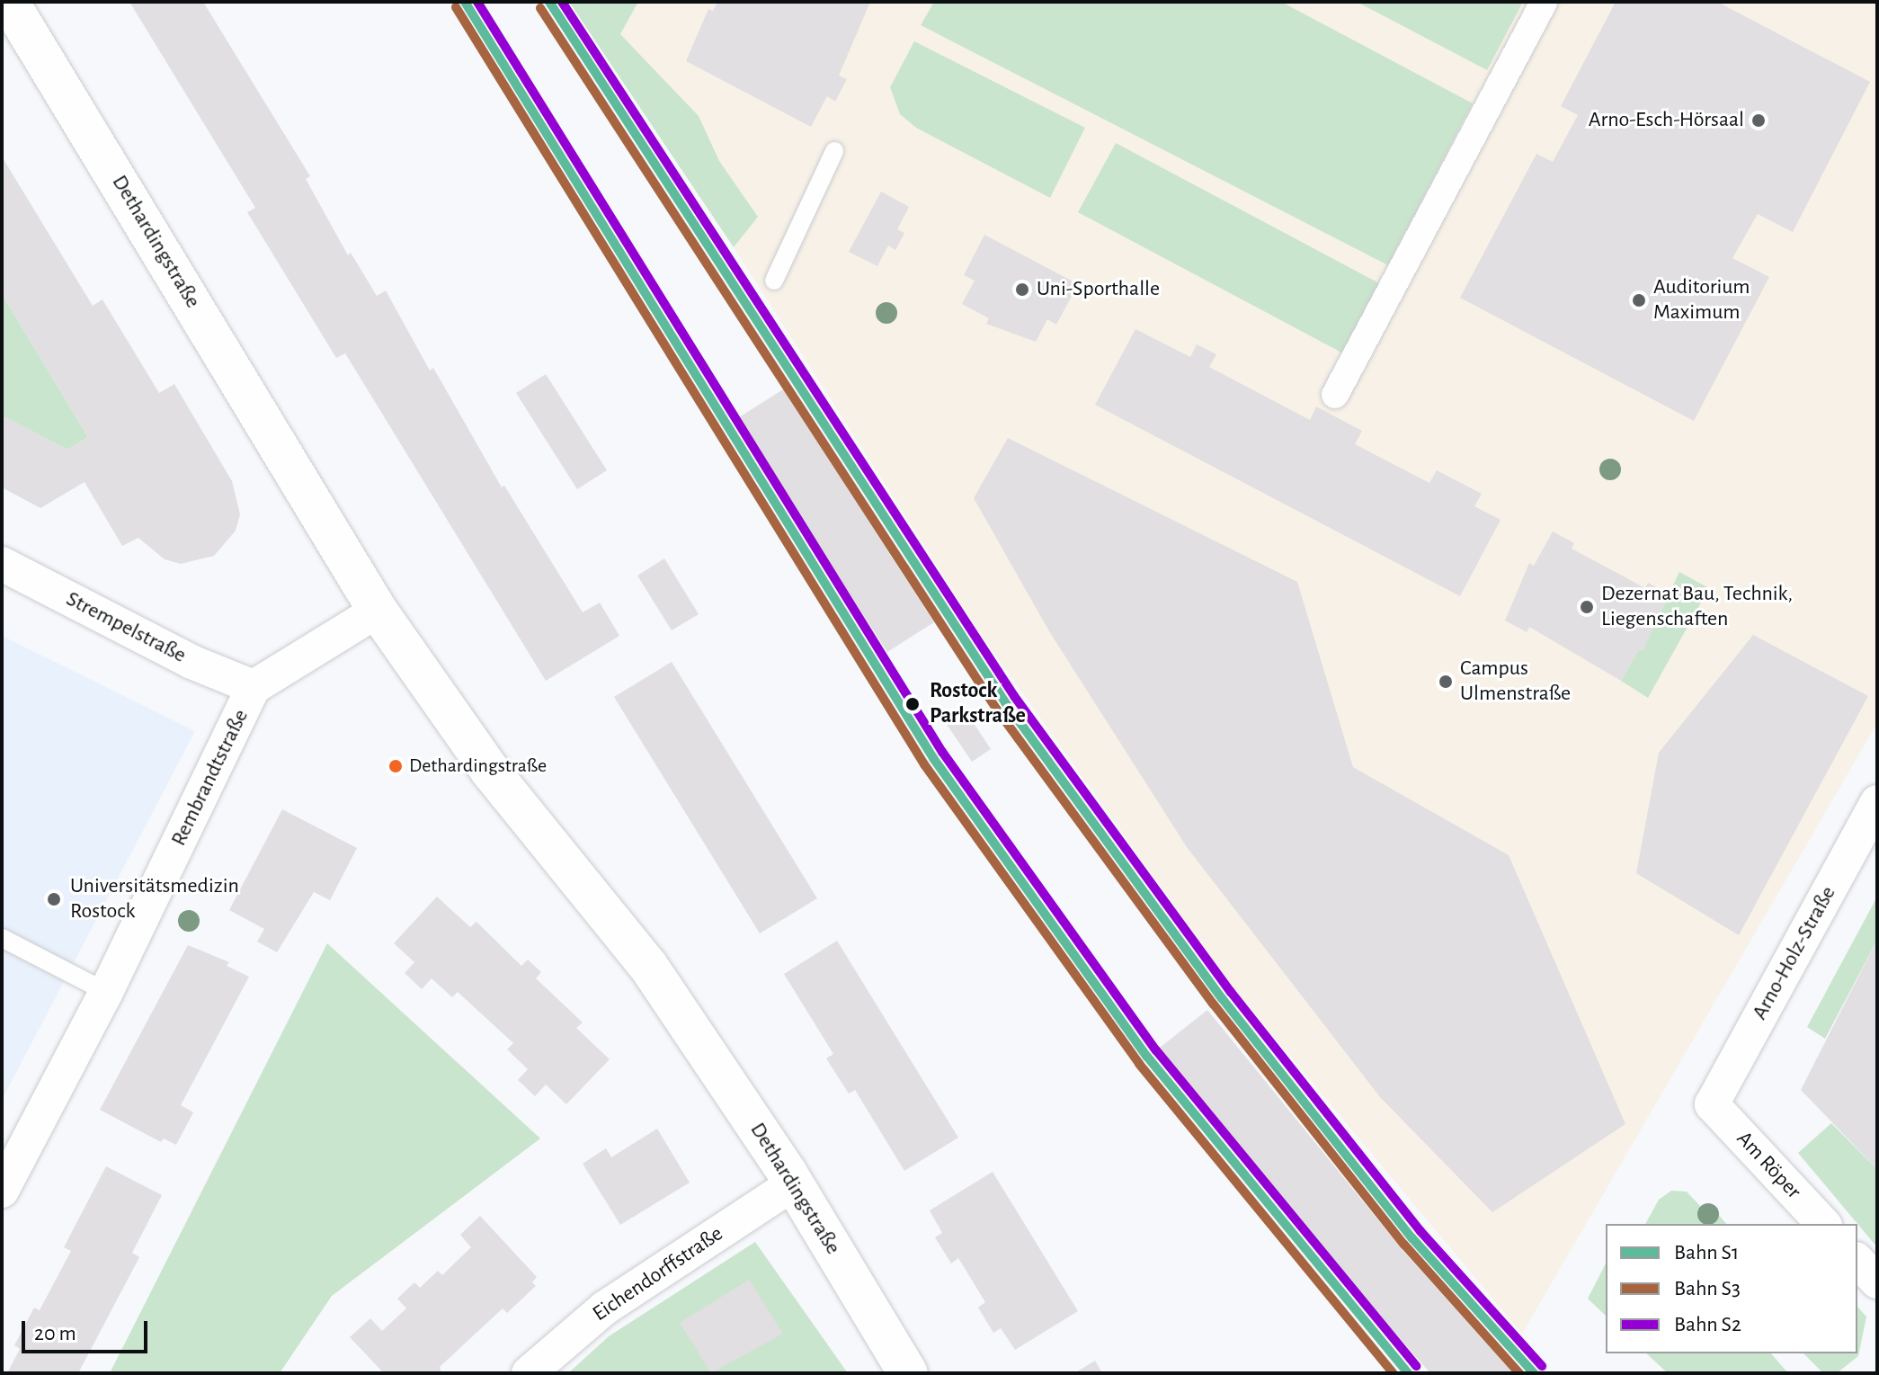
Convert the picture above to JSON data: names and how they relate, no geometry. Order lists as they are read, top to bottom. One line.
{"streets":{"street":["Dethardingstraße","Strempelstraße","Rembrandtstraße","Arno-Holz-Straße","Am Röper","Eichendorffstraße"]},"crossings":[["Dethardingstraße","Rembrandtstraße"],["Dethardingstraße","Eichendorffstraße"],["Strempelstraße","Rembrandtstraße"],["Arno-Holz-Straße","Am Röper"]],"places":["Arno-Esch-Hörsaal","Uni-Sporthalle","Auditorium Maximum","Dezernat Bau, Technik, Liegenschaften","Campus Ulmenstraße","Rostock Parkstraße","Dethardingstraße","Universitätsmedizin Rostock"],"lines":["rail line S1","rail line S2","rail line S3"],"legend":["Bahn S1","Bahn S3","Bahn S2"],"scale_bar":"20 m"}
